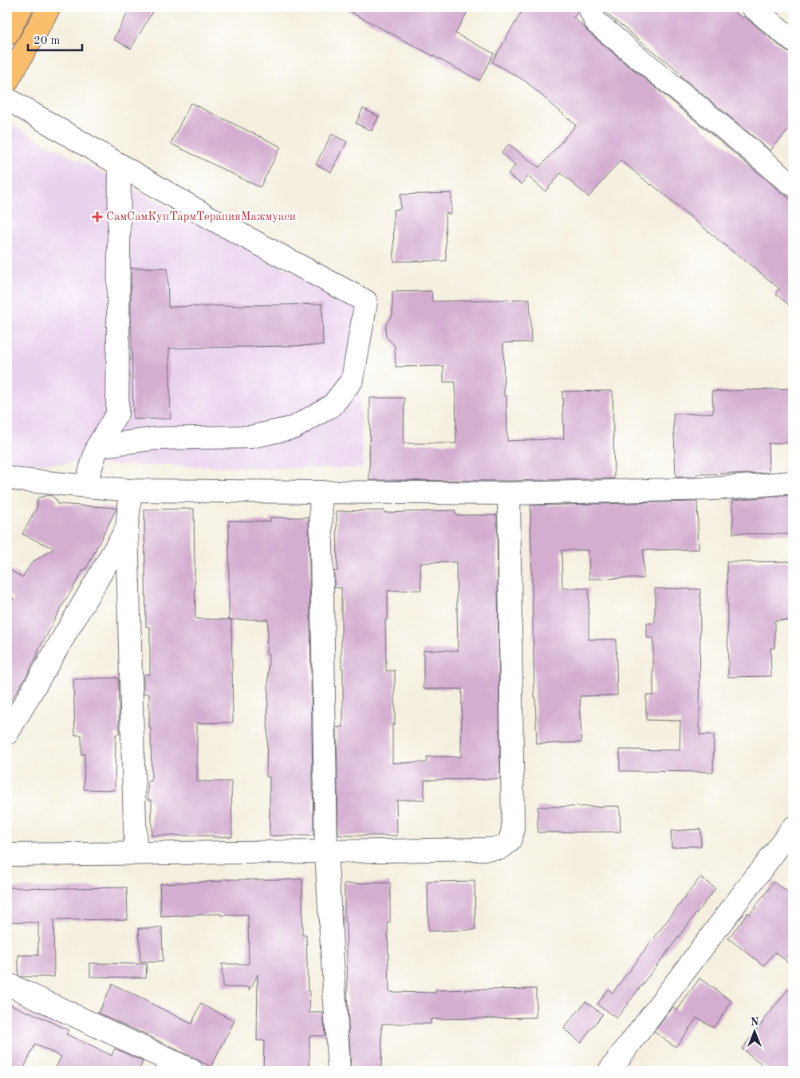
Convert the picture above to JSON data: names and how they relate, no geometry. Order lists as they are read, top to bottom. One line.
{"places":{"health":["СамСамКупТармТерапияМажмуаси"]},"scale_bar":"20 m","north":"top"}
